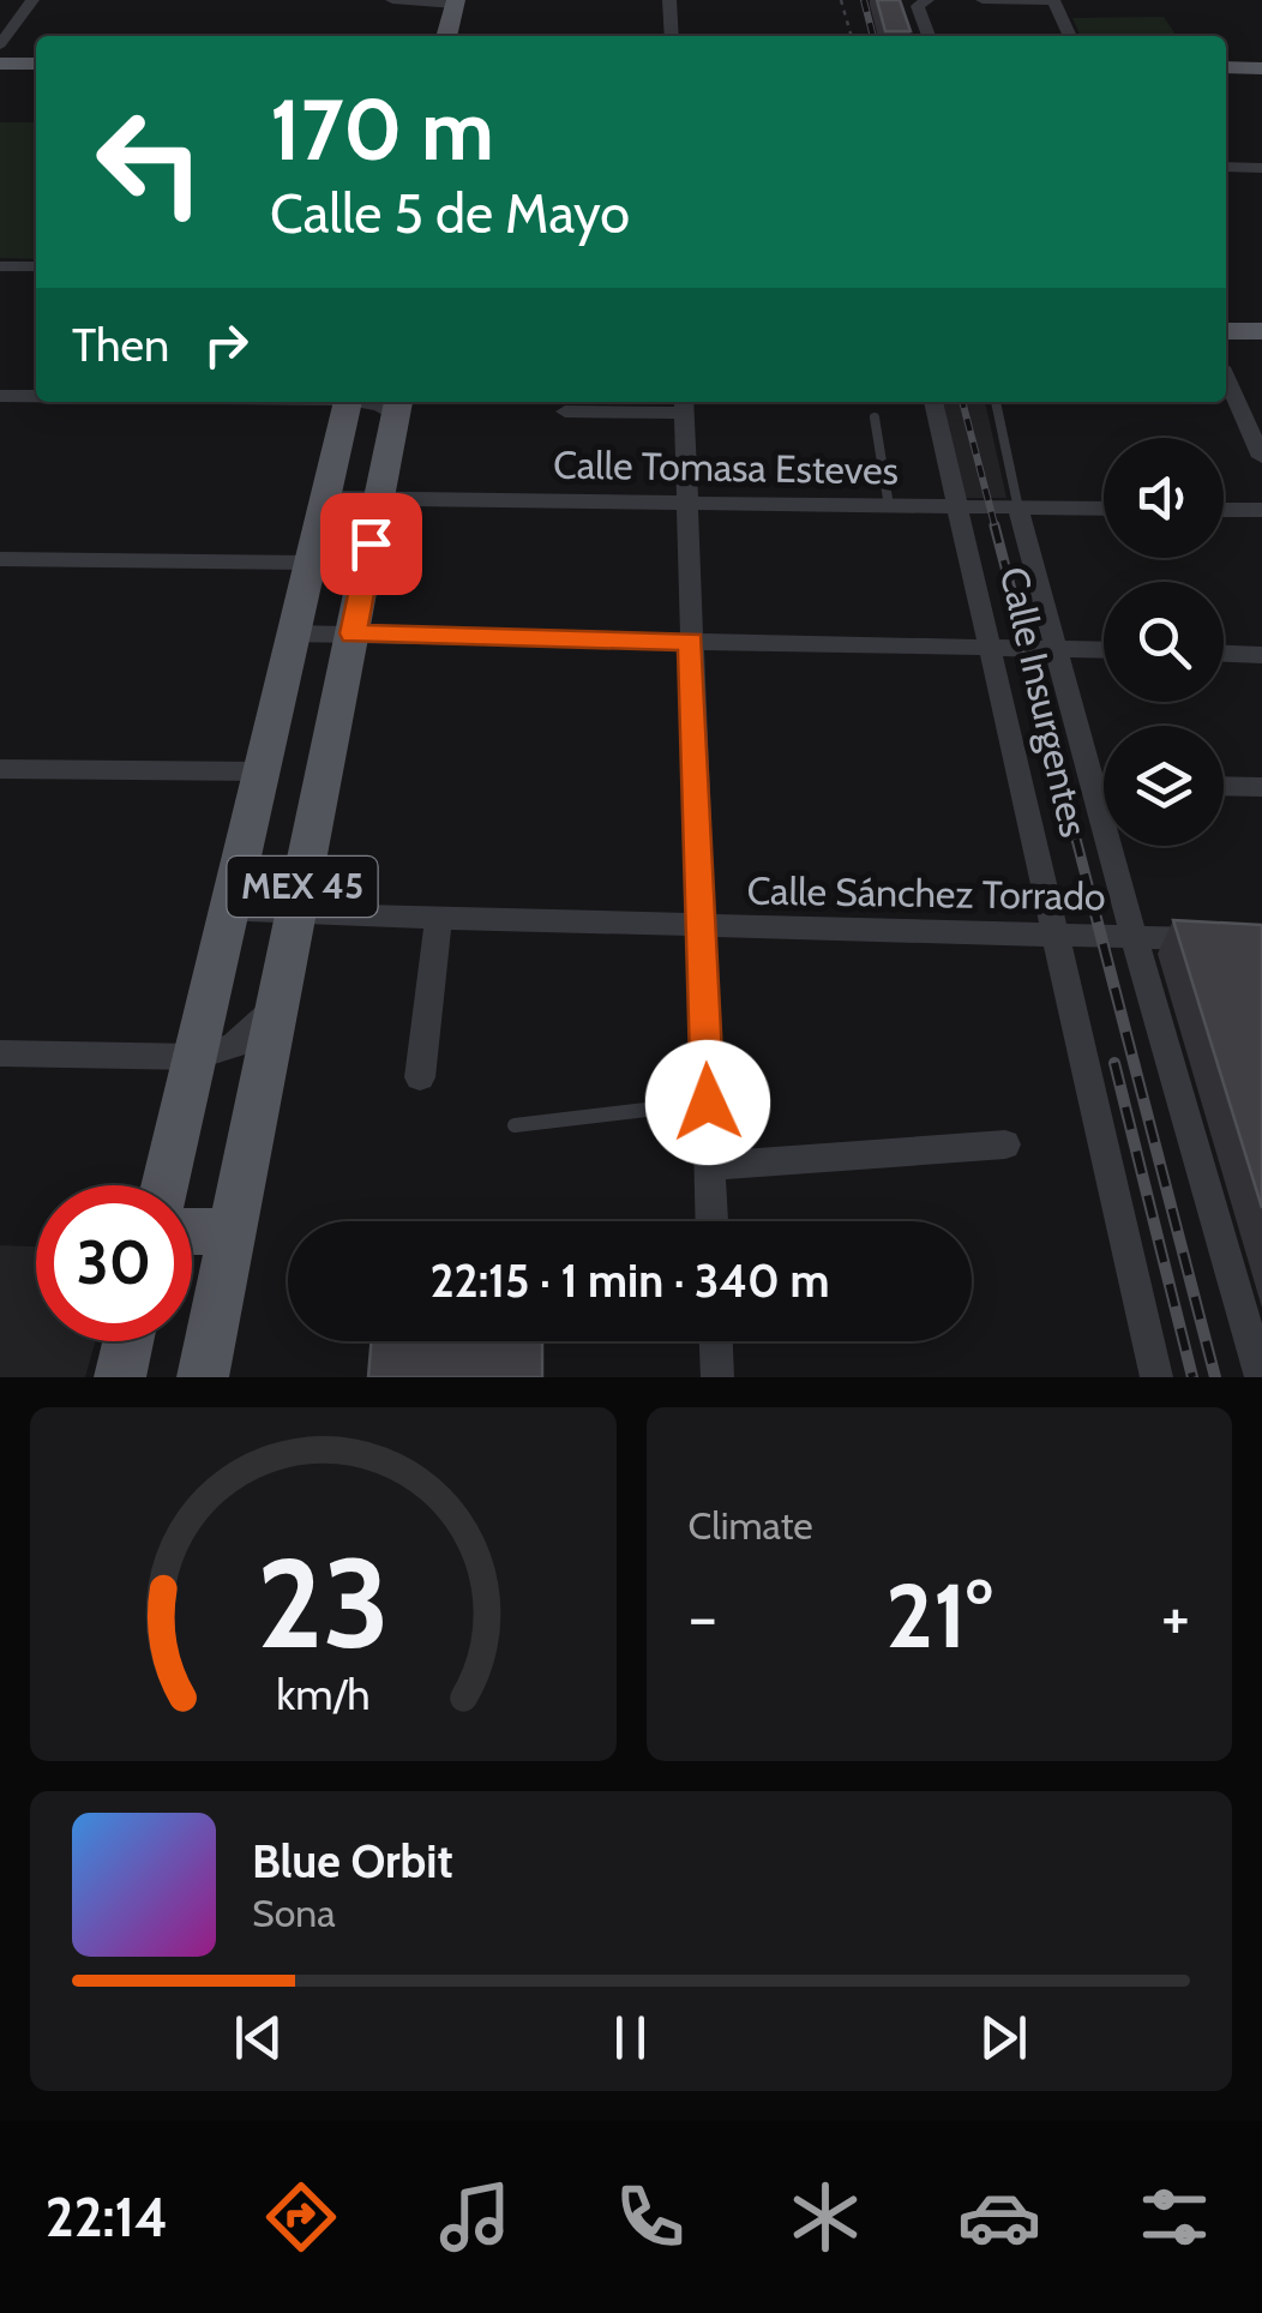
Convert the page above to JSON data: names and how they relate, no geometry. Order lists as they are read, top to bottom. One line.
{"streets":{"main road":["MEX 45"],"street":["Calle Tomasa Esteves","Calle Insurgentes","Calle Sánchez Torrado"]},"crossings":[["Calle Tomasa Esteves","Calle Insurgentes"],["Calle Tomasa Esteves","MEX 45"],["Calle Insurgentes","Calle Sánchez Torrado"],["MEX 45","Calle Sánchez Torrado"]],"page":{"turn":["170 m","Calle 5 de Mayo"],"then":"Then","limit":"30","trip":"22:15 · 1 min · 340 m","tile":"Climate","heat":["−","21°","+"],"song":["Blue Orbit","Sona"],"tabs":"22:14","gauge":["23","km/h"]}}
